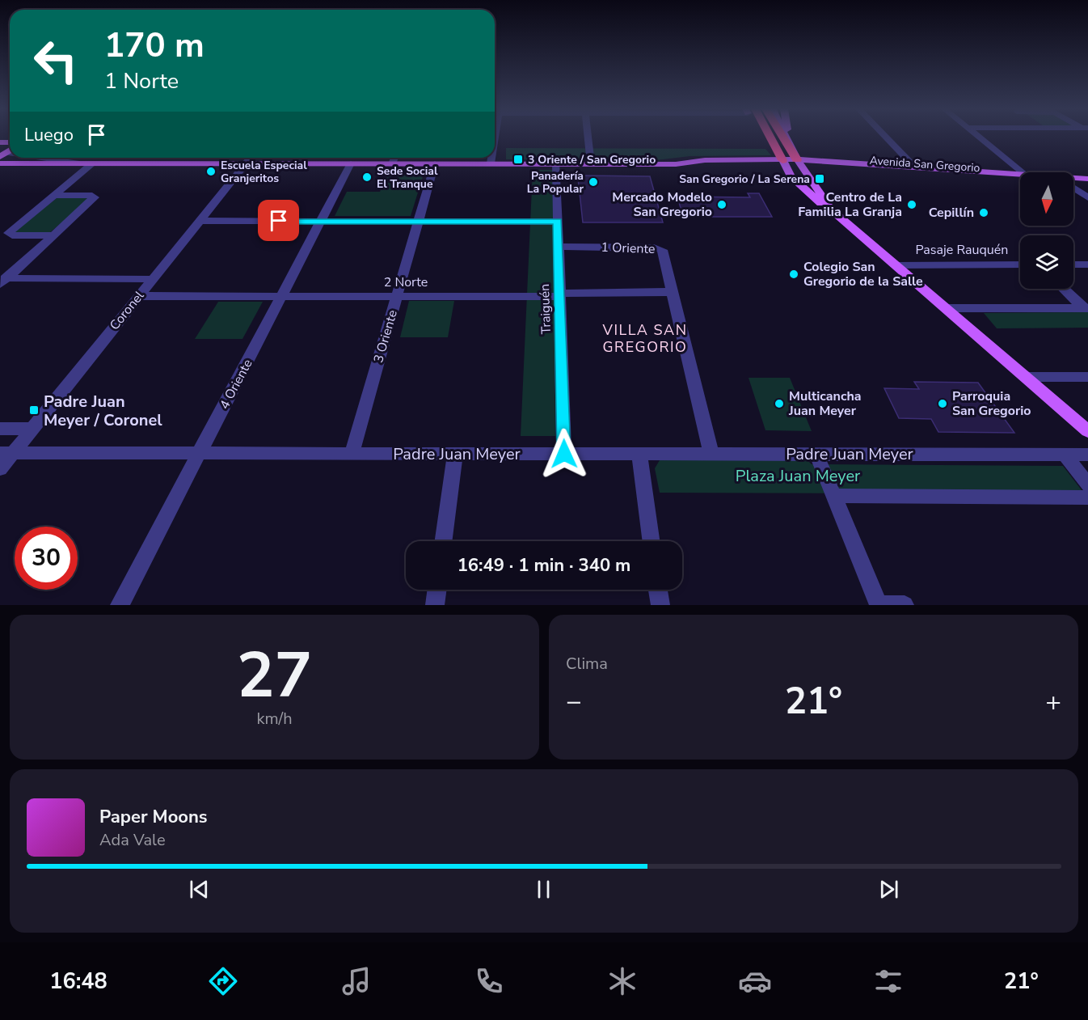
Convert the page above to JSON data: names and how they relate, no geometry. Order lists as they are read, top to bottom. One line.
{"streets":{"main road":["Avenida San Gregorio"],"street":["1 Oriente","Pasaje Rauquén","2 Norte","Traiguén","Coronel","3 Oriente","4 Oriente","Padre Juan Meyer"]},"crossings":[["Avenida San Gregorio","Traiguén"],["Avenida San Gregorio","Coronel"],["Avenida San Gregorio","3 Oriente"],["Avenida San Gregorio","4 Oriente"],["1 Oriente","2 Norte"],["1 Oriente","Traiguén"],["1 Oriente","Padre Juan Meyer"],["2 Norte","Traiguén"],["2 Norte","Coronel"],["2 Norte","3 Oriente"],["2 Norte","4 Oriente"],["Traiguén","Padre Juan Meyer"],["Coronel","Padre Juan Meyer"],["3 Oriente","Padre Juan Meyer"],["4 Oriente","Padre Juan Meyer"]],"districts":["VILLA SAN GREGORIO"],"parks":["Plaza Juan Meyer"],"places":{"transit":["3 Oriente / San Gregorio","San Gregorio / La Serena","Padre Juan Meyer / Coronel"],"other":["Escuela Especial Granjeritos","Sede Social El Tranque","Panadería La Popular","Mercado Modelo San Gregorio","Centro de La Familia La Granja","Cepillín","Colegio San Gregorio de la Salle","Multicancha Juan Meyer","Parroquia San Gregorio"]},"north":"bottom","page":{"turn":["170 m","1 Norte"],"then":"Luego","limit":"30","trip":"16:49 · 1 min · 340 m","tile":[["27","km/h"],"Clima"],"heat":["−","21°","+"],"song":["Paper Moons","Ada Vale"],"tabs":["16:48","21°"]}}
